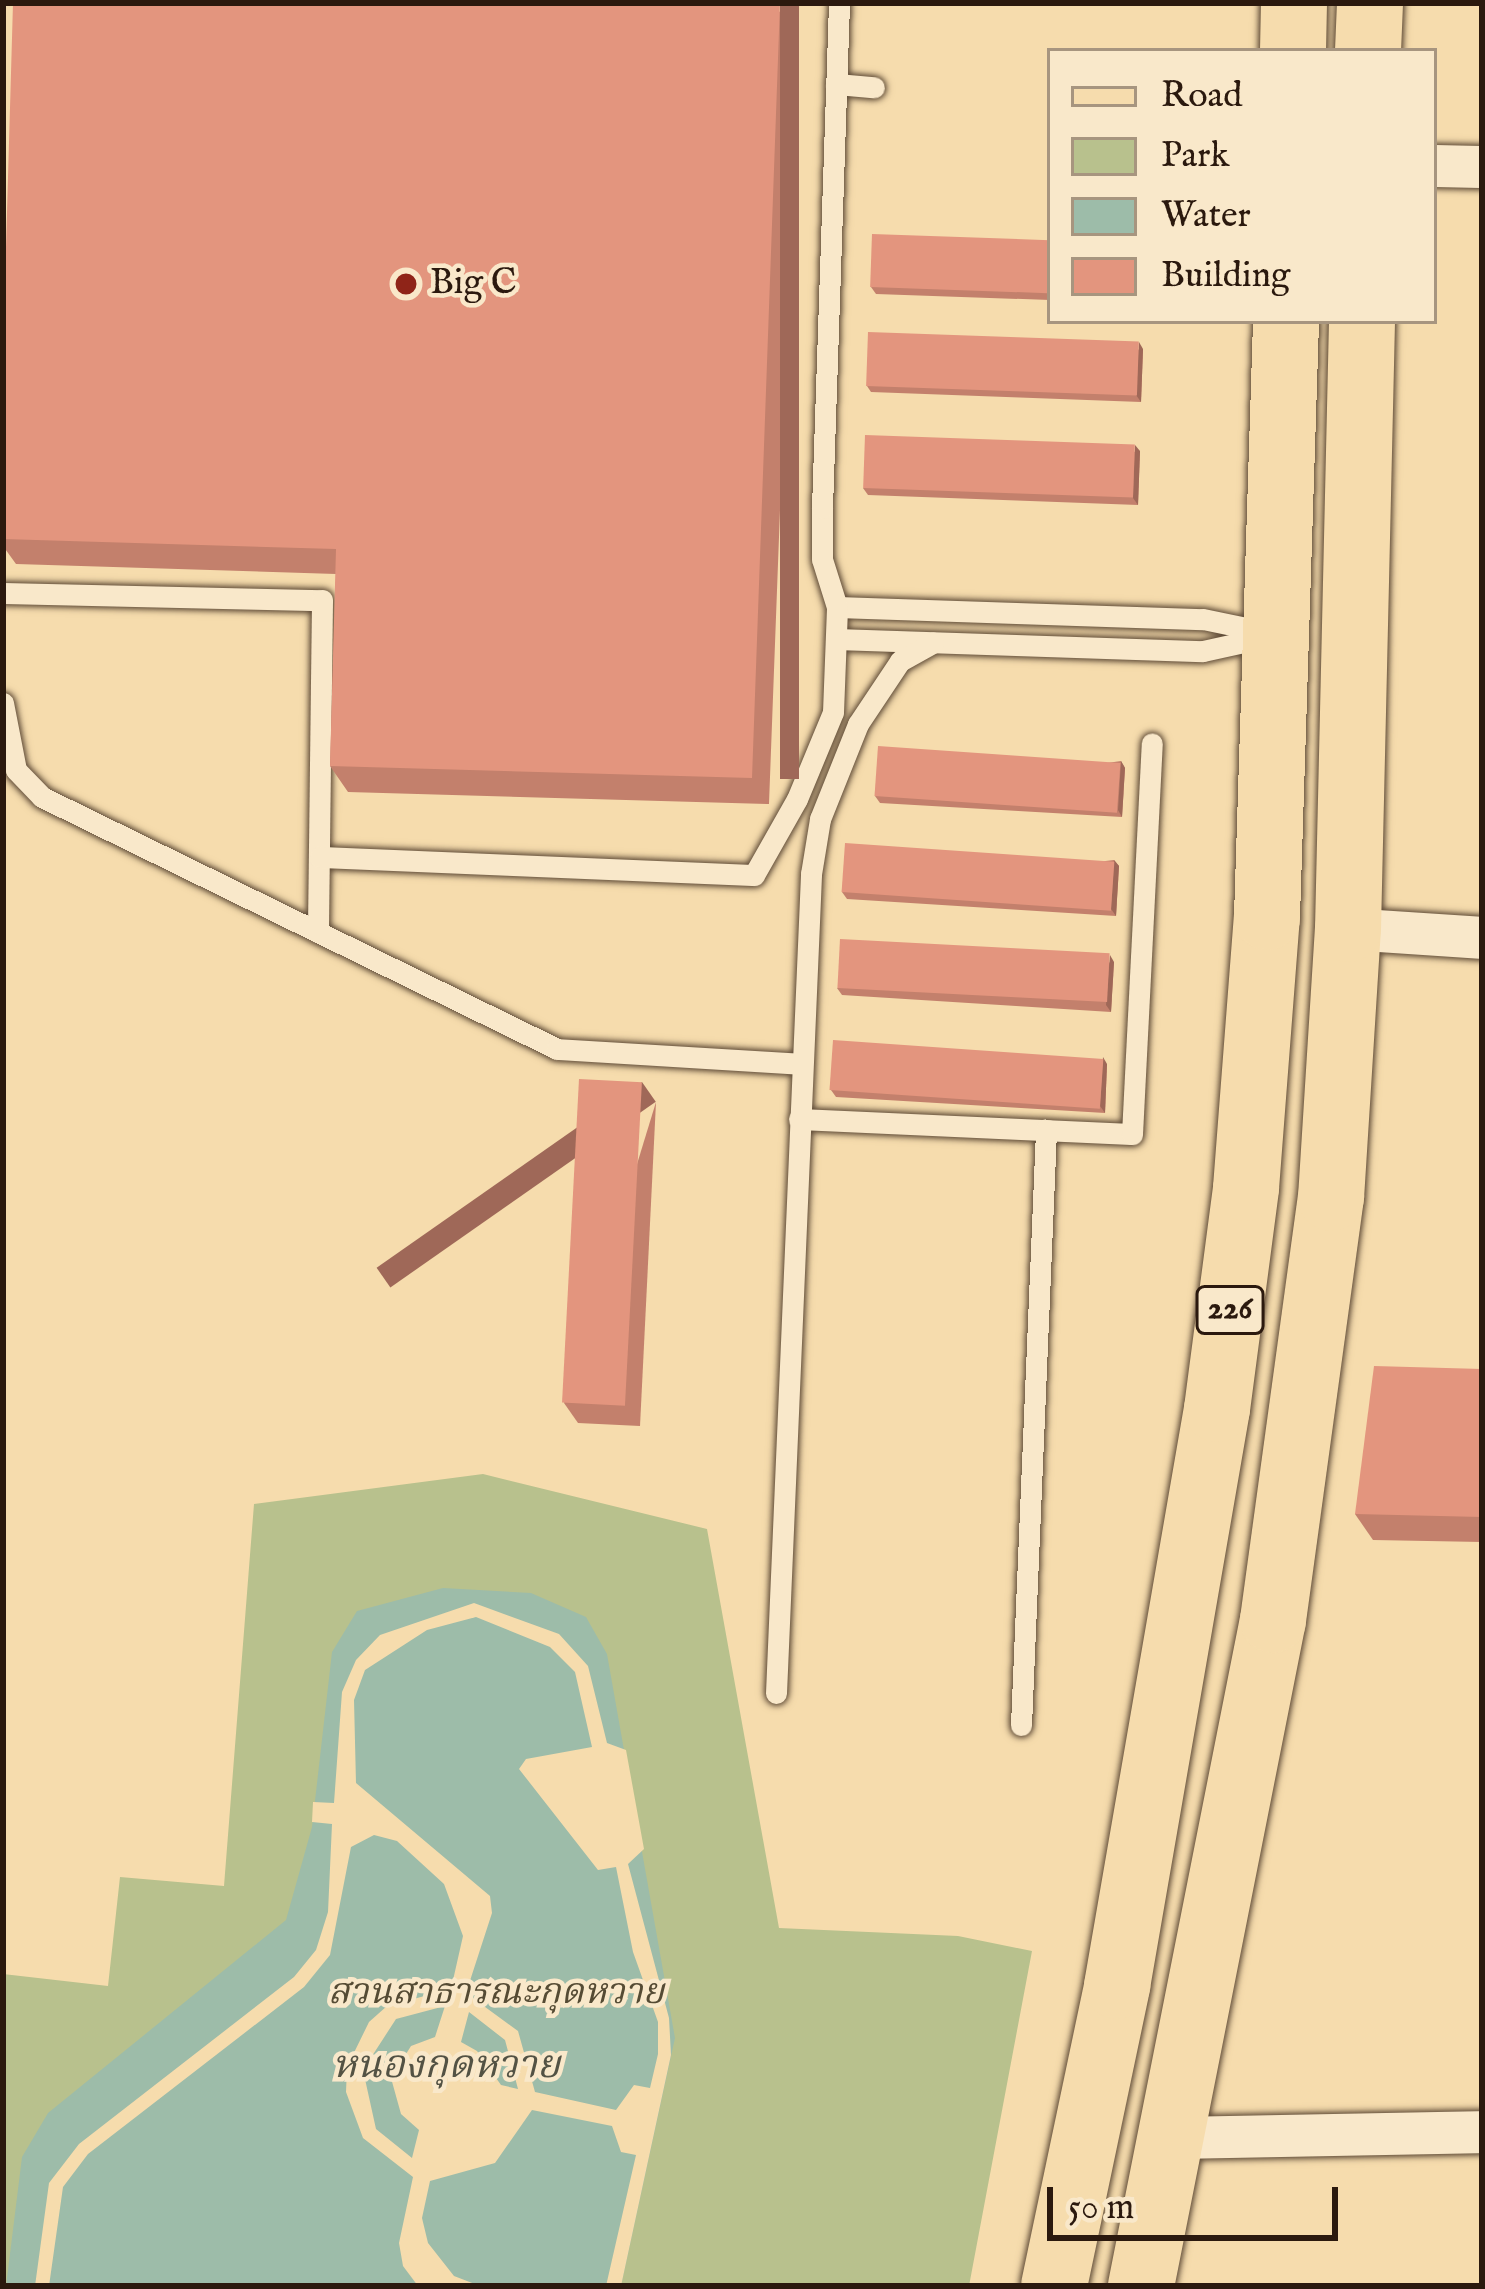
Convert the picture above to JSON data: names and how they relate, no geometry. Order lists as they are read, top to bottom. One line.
{"streets":{"main road":["226"]},"water":["หนองกุดหวาย"],"parks":["สวนสาธารณะกุดหวาย"],"places":["Big C"],"legend":["Road","Park","Water","Building"],"scale_bar":"50 m"}
